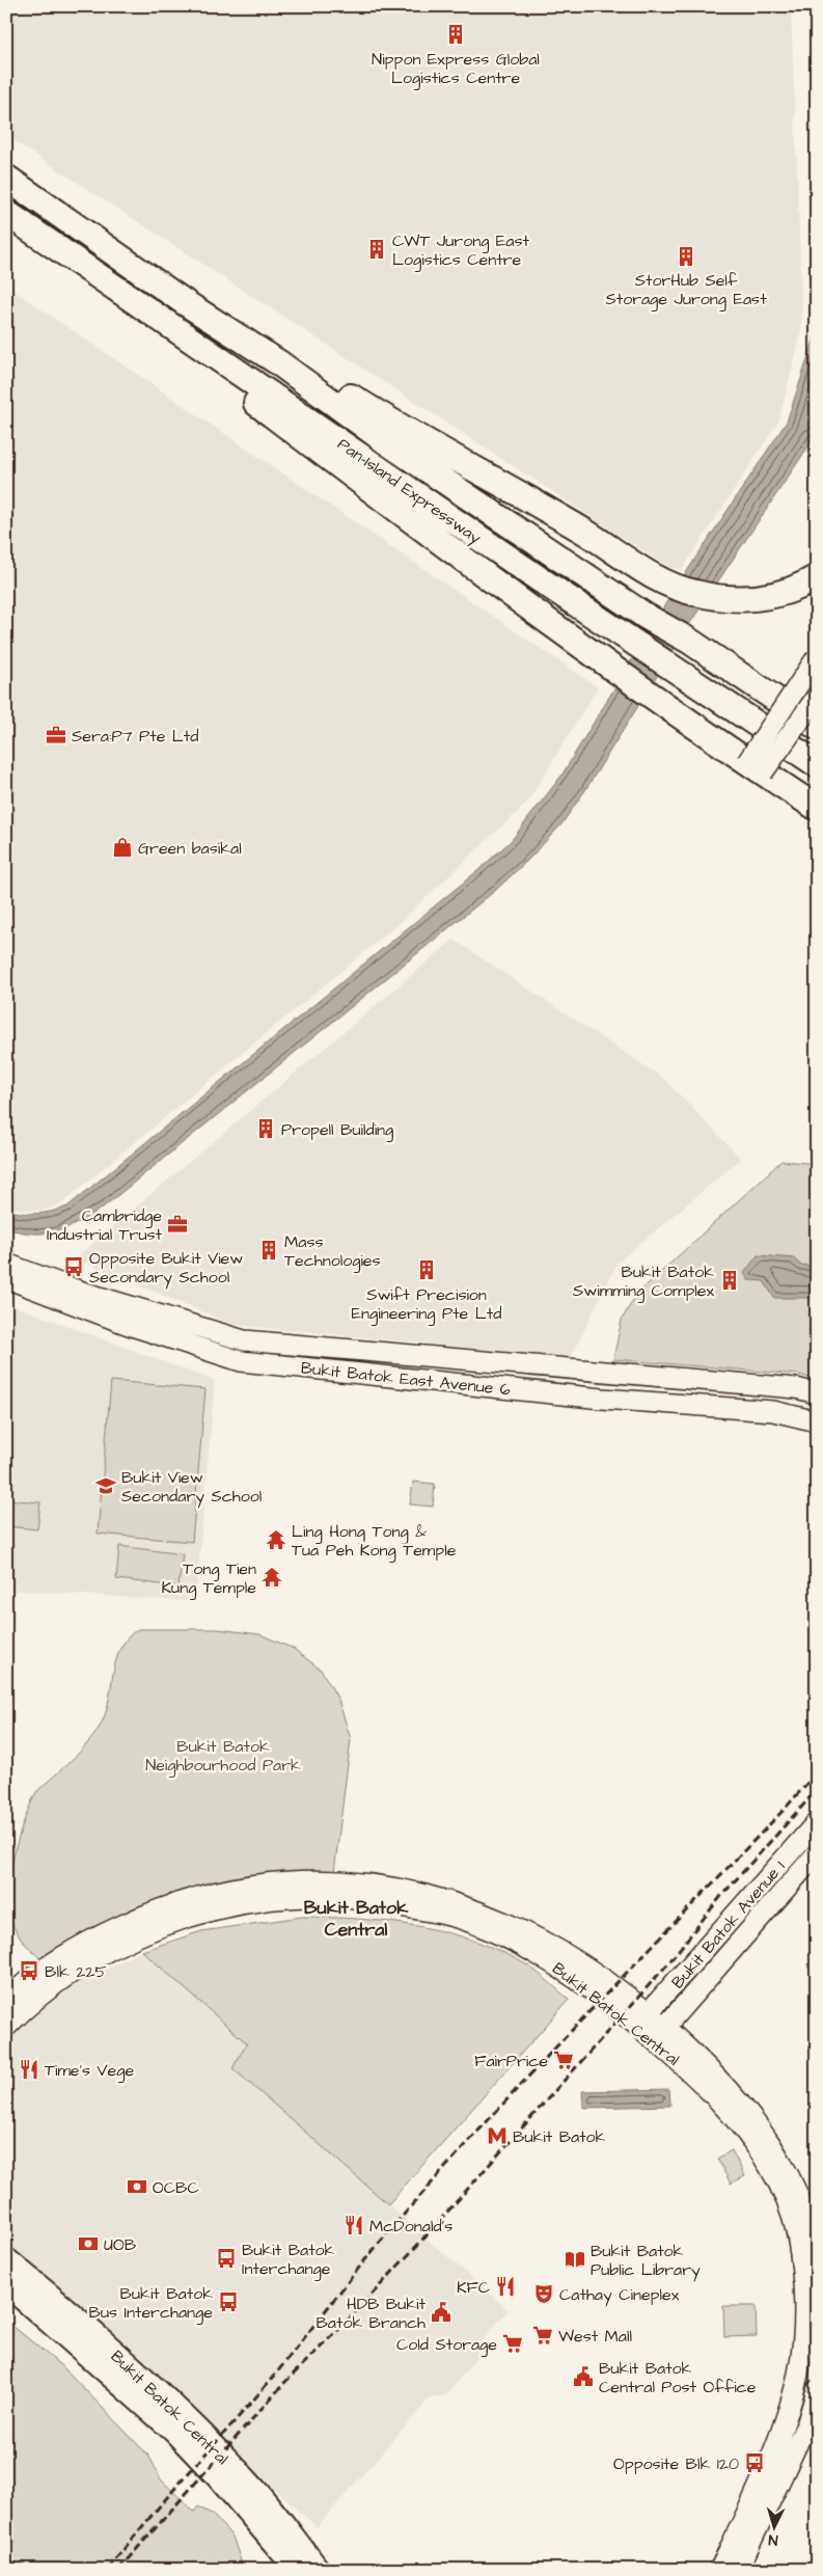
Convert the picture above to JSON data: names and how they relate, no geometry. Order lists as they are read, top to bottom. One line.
{"streets":{"highway":["Pan-Island Expressway"],"main road":["Bukit Batok East Avenue 6","Bukit Batok Avenue 1","Bukit Batok Central"]},"crossings":[["Bukit Batok Avenue 1","Bukit Batok Central"]],"districts":["Bukit Batok Central"],"parks":["Bukit Batok Neighbourhood Park"],"places":{"building":["Nippon Express Global Logistics Centre","CWT Jurong East Logistics Centre","StorHub Self Storage Jurong East","Propell Building","Mass Technologies","Swift Precision Engineering Pte Ltd","Bukit Batok Swimming Complex"],"office":["Sera:P7 Pte Ltd","Cambridge Industrial Trust"],"shop":["Green basikal"],"bus stop":["Opposite Bukit View Secondary School","Blk 225","Bukit Batok Interchange","Bukit Batok Bus Interchange","Opposite Blk 120"],"school or university":["Bukit View Secondary School"],"temple":["Ling Hong Tong & Tua Peh Kong Temple","Tong Tien Kung Temple"],"supermarket":["FairPrice","West Mall","Cold Storage"],"restaurant":["Time's Vege","McDonald's","KFC"],"metro station":["Bukit Batok"],"bank":["OCBC","UOB"],"library":["Bukit Batok Public Library"],"theatre":["Cathay Cineplex"],"public building":["HDB Bukit Batok Branch","Bukit Batok Central Post Office"]},"north":"bottom"}
